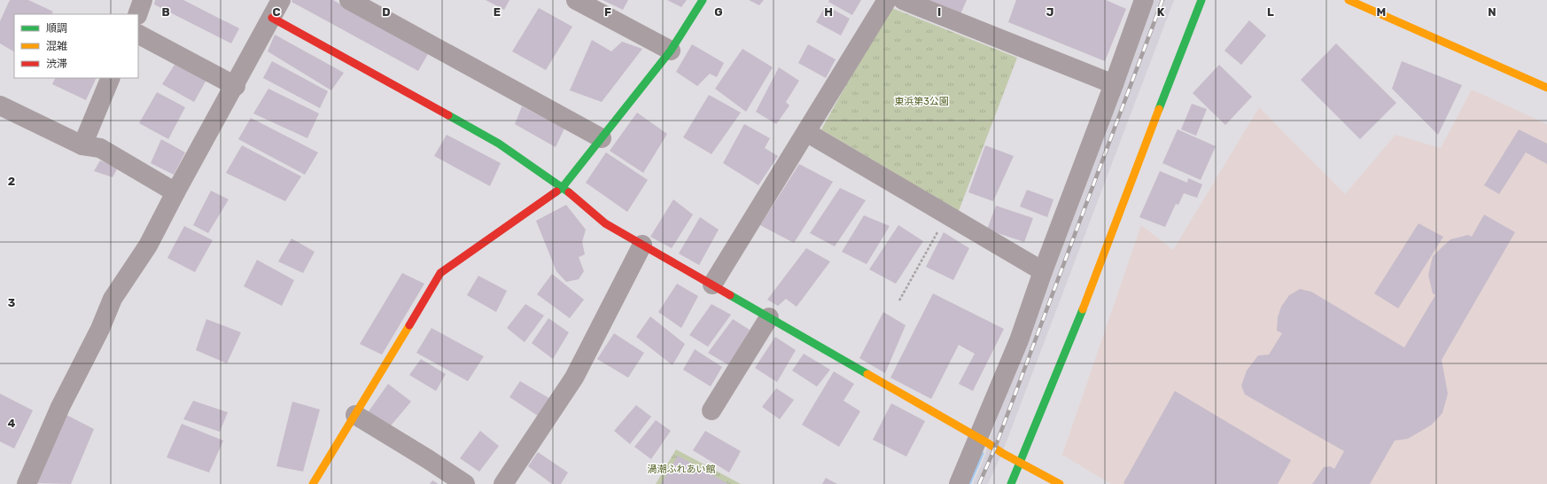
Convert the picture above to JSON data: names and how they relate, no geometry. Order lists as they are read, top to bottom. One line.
{"parks":["東浜第3公園","渦潮ふれあい館"],"legend":["順調","混雑","渋滞"],"grid":{"columns":["B","C","D","E","F","G","H","I","J","K","L","M","N"],"rows":["2","3","4"]}}
